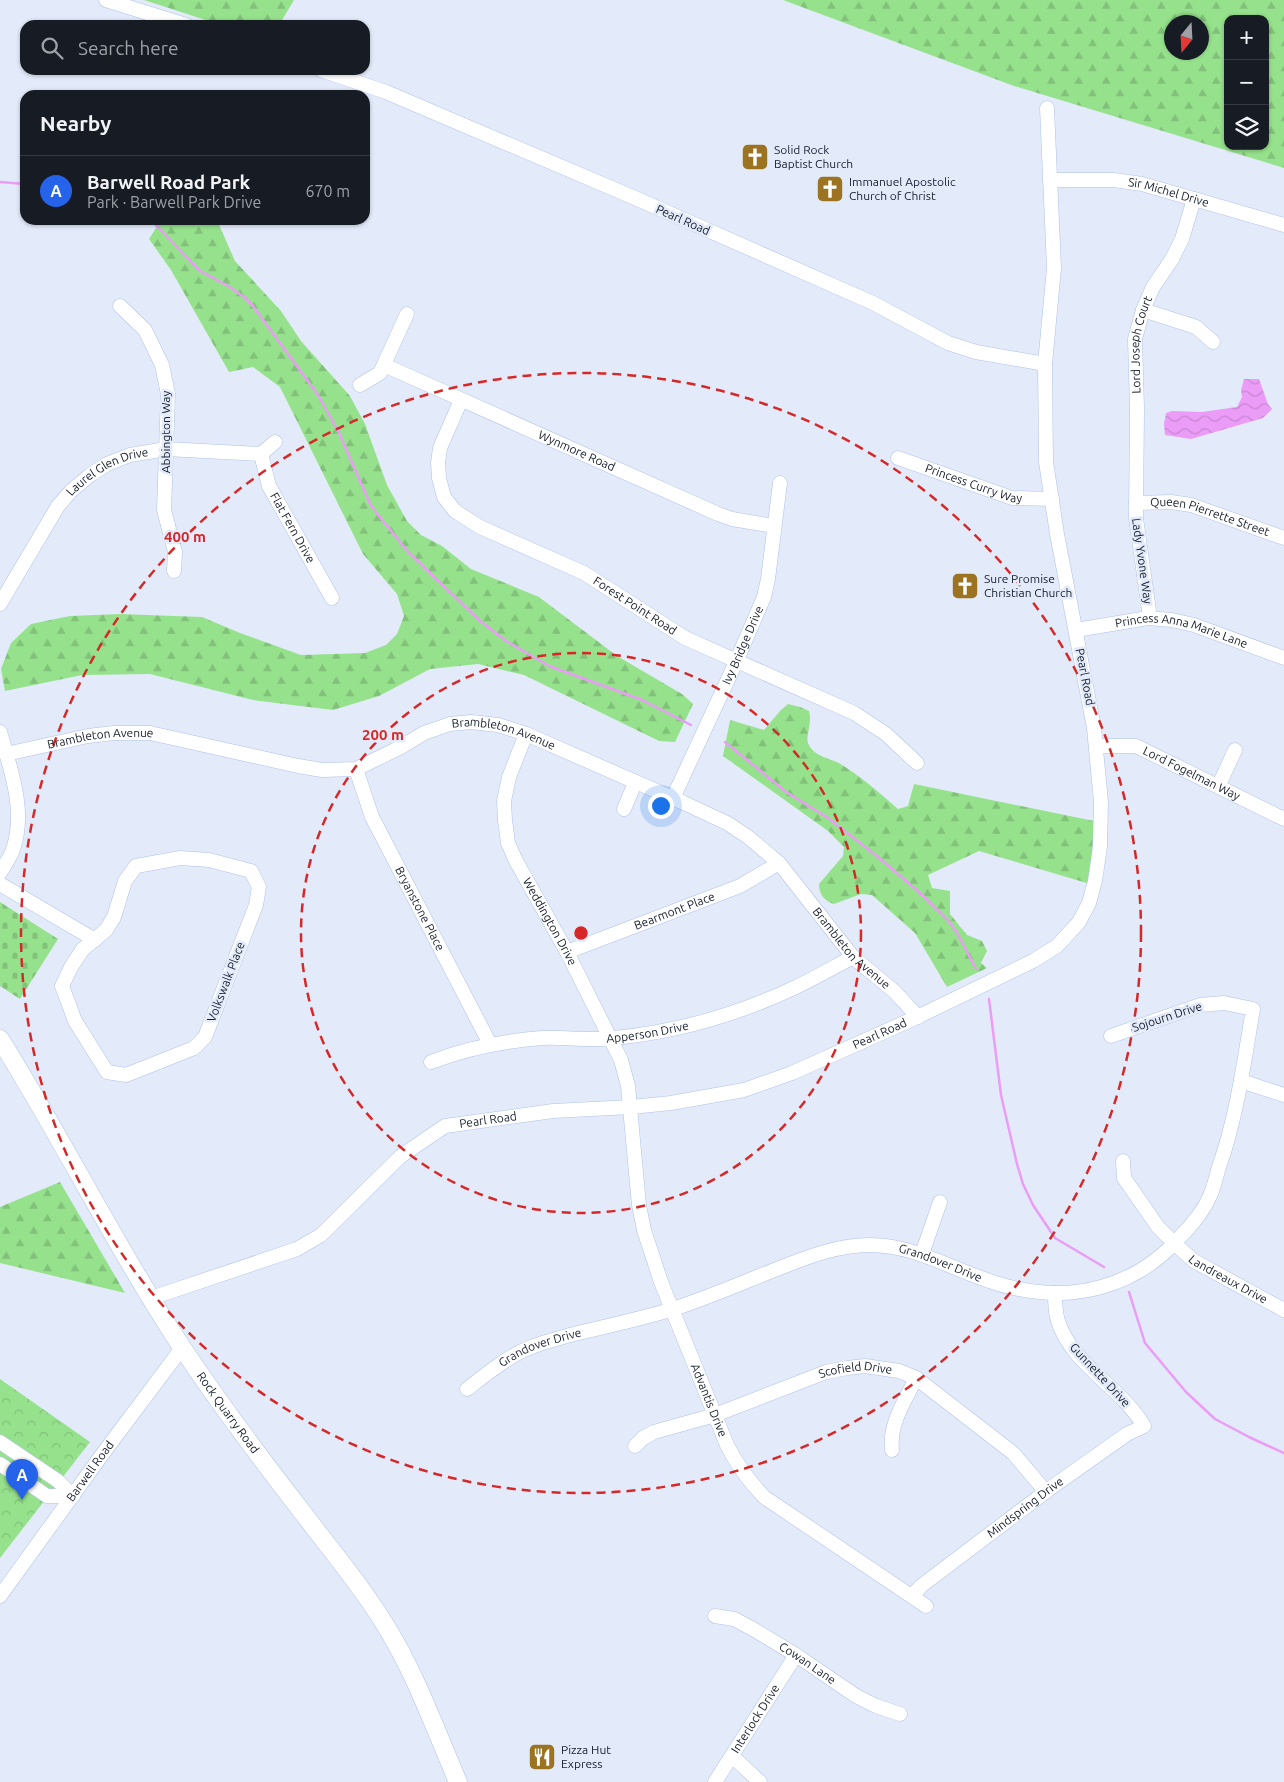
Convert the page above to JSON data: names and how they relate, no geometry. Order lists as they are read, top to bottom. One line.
{"streets":{"main road":["Rock Quarry Road"],"street":["Sir Michel Drive","Pearl Road","Lord Joseph Court","Abbington Way","Wynmore Road","Laurel Glen Drive","Princess Curry Way","Queen Pierrette Street","Flat Fern Drive","Lady Yvone Way","Forest Point Road","Princess Anna Marie Lane","Ivy Bridge Drive","Brambleton Avenue","Lord Fogelman Way","Bryanstone Place","Bearmont Place","Weddington Drive","Volkswalk Place","Sojourn Drive","Apperson Drive","Grandover Drive","Landreaux Drive","Scofield Drive","Gunnette Drive","Advantis Drive","Barwell Road","Mindspring Drive","Cowan Lane","Interlock Drive"]},"crossings":[["Sir Michel Drive","Pearl Road"],["Sir Michel Drive","Lord Joseph Court"],["Pearl Road","Princess Curry Way"],["Pearl Road","Princess Anna Marie Lane"],["Pearl Road","Brambleton Avenue"],["Pearl Road","Lord Fogelman Way"],["Pearl Road","Weddington Drive"],["Pearl Road","Advantis Drive"],["Pearl Road","Rock Quarry Road"],["Lord Joseph Court","Queen Pierrette Street"],["Lord Joseph Court","Lady Yvone Way"],["Abbington Way","Laurel Glen Drive"],["Wynmore Road","Forest Point Road"],["Wynmore Road","Ivy Bridge Drive"],["Laurel Glen Drive","Flat Fern Drive"],["Queen Pierrette Street","Lady Yvone Way"],["Lady Yvone Way","Princess Anna Marie Lane"],["Forest Point Road","Ivy Bridge Drive"],["Ivy Bridge Drive","Brambleton Avenue"],["Brambleton Avenue","Bryanstone Place"],["Brambleton Avenue","Bearmont Place"],["Brambleton Avenue","Weddington Drive"],["Brambleton Avenue","Apperson Drive"],["Bryanstone Place","Apperson Drive"],["Bearmont Place","Weddington Drive"],["Weddington Drive","Apperson Drive"],["Weddington Drive","Advantis Drive"],["Sojourn Drive","Grandover Drive"],["Grandover Drive","Landreaux Drive"],["Grandover Drive","Gunnette Drive"],["Grandover Drive","Advantis Drive"],["Scofield Drive","Advantis Drive"],["Scofield Drive","Mindspring Drive"],["Gunnette Drive","Mindspring Drive"],["Advantis Drive","Mindspring Drive"],["Rock Quarry Road","Barwell Road"],["Cowan Lane","Interlock Drive"]],"places":{"church":["Solid Rock Baptist Church","Immanuel Apostolic Church of Christ","Sure Promise Christian Church"],"restaurant":["Pizza Hut Express"]},"north":"bottom","page":{"map_buttons":["+","−"],"search":"Search here","heading":"Nearby","list":[{"mark":"A","name":"Barwell Road Park","note":"Park · Barwell Park Drive","value":"670 m"}],"pins":"A"},"rings":["400 m","200 m"]}
